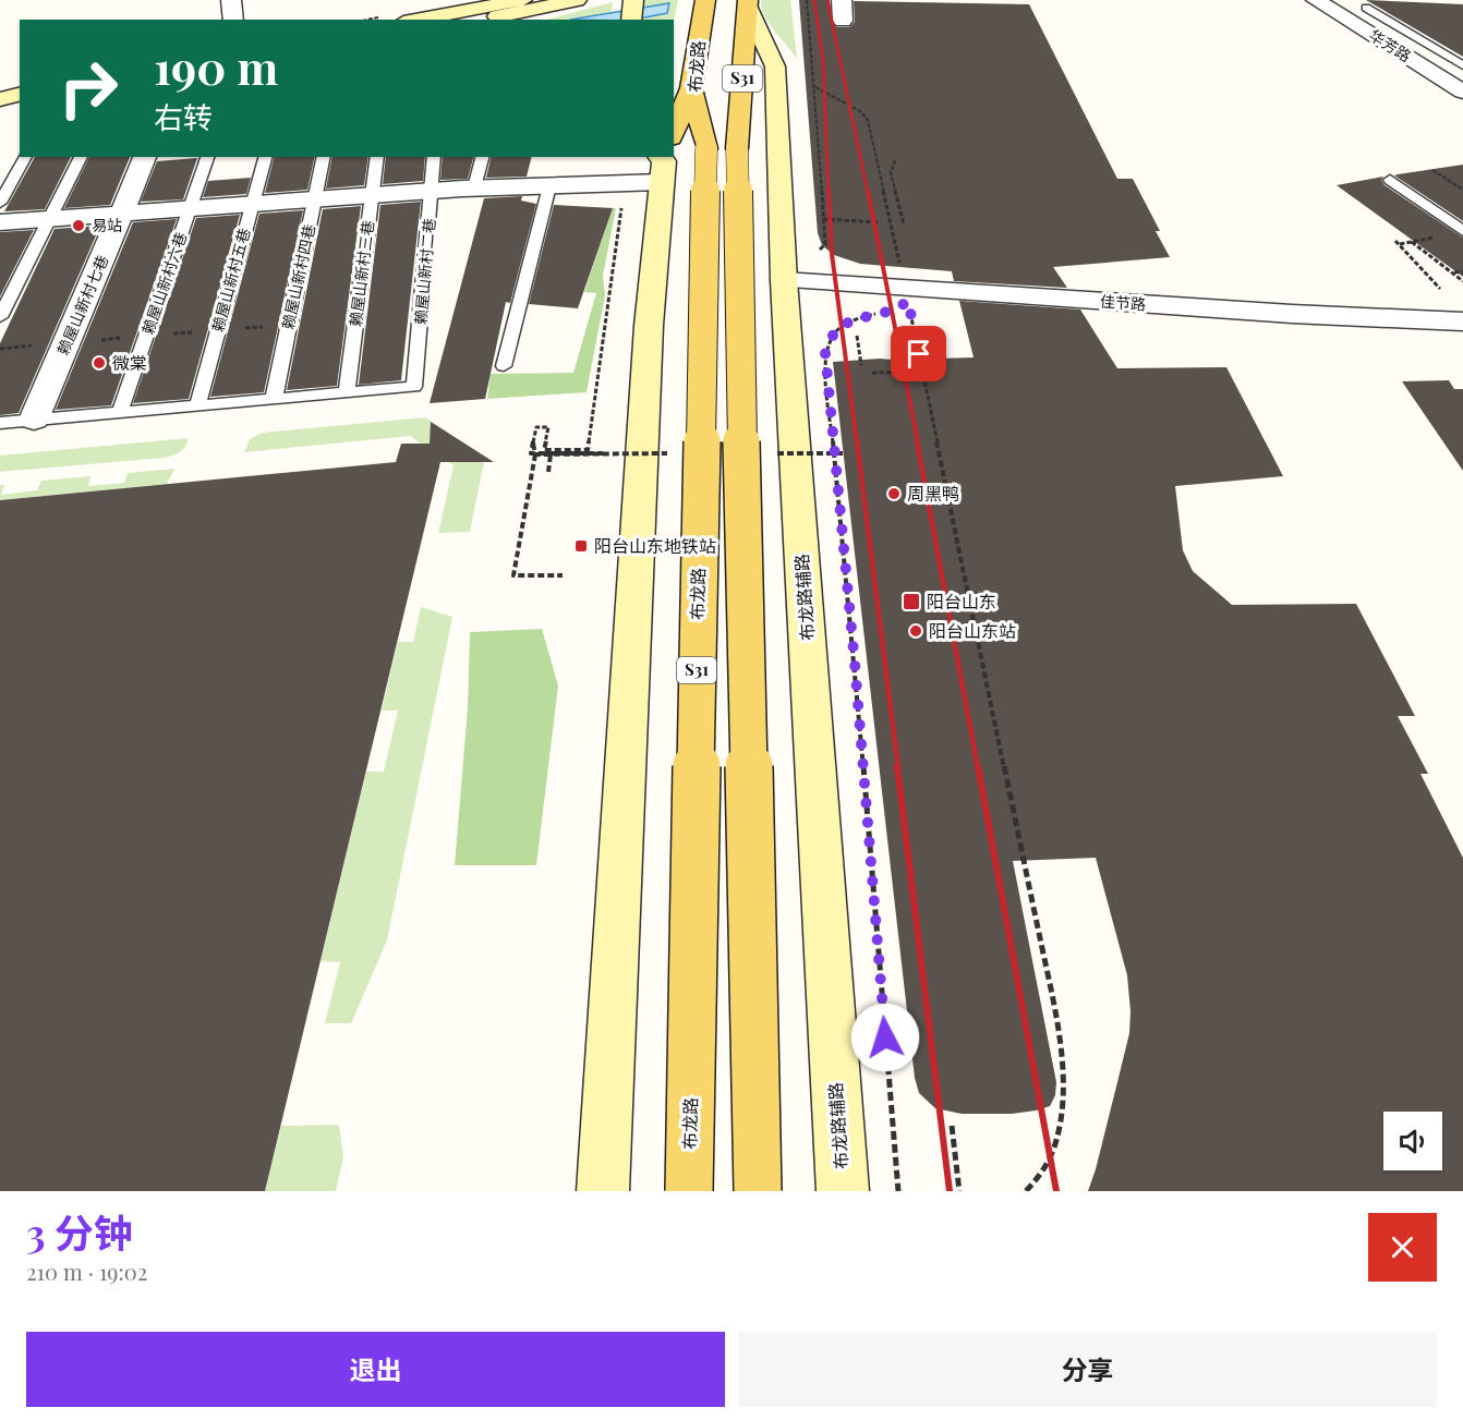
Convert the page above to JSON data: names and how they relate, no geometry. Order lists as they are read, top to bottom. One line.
{"streets":{"main road":["布龙路","S31","布龙路辅路"],"street":["华芳路","佳节路","赖屋山新村七巷"],"lane":["赖屋山新村二巷","赖屋山新村三巷","赖屋山新村四巷","赖屋山新村五巷","赖屋山新村六巷"]},"crossings":[["布龙路","布龙路辅路"],["赖屋山新村二巷","赖屋山新村三巷"],["佳节路","布龙路辅路"]],"places":{"other":["易站","微棠","周黑鸭","阳台山东站"],"transit":["阳台山东地铁站","阳台山东"]},"page":{"turn":["190 m","右转"],"heading":["3 分钟","210 m · 19:02"],"buttons":["退出","分享"]}}
